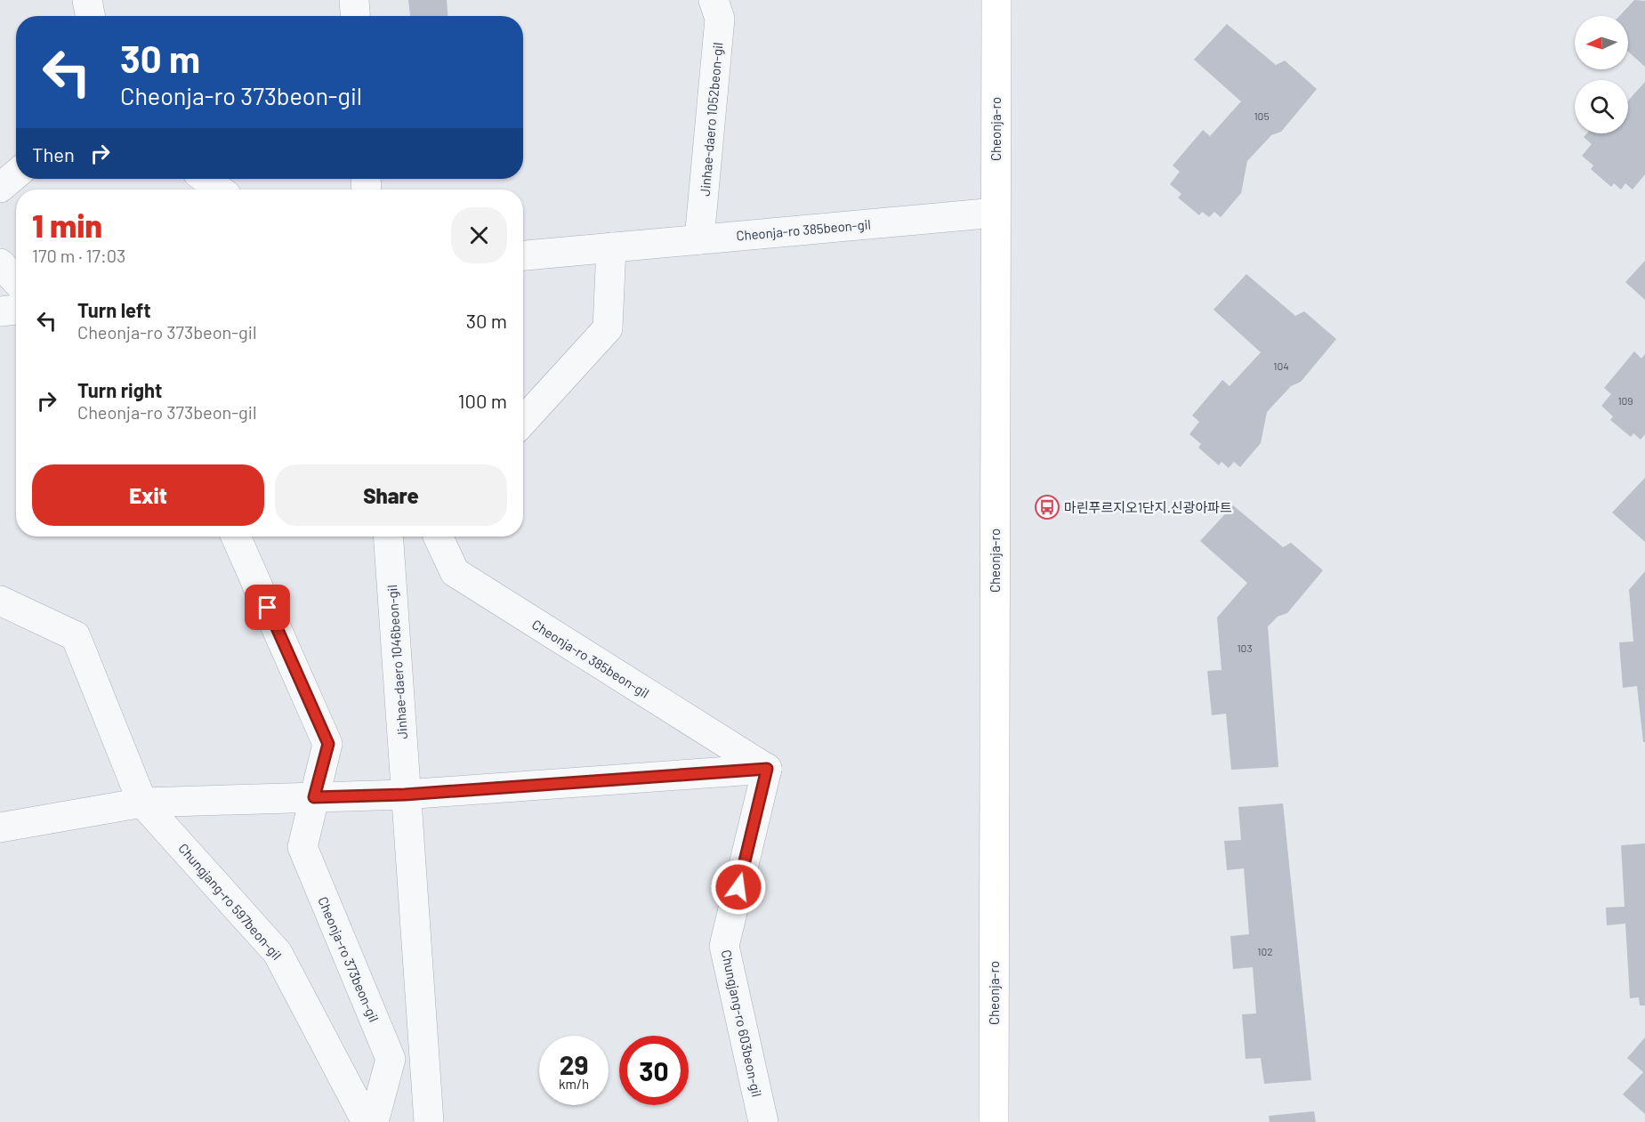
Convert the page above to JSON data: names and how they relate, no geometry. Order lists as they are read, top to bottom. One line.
{"streets":{"main road":["Cheonja-ro"],"street":["Jinhae-daero 1052beon-gil","Cheonja-ro 385beon-gil","Jinhae-daero 1046beon-gil","Chungjang-ro 597beon-gil","Cheonja-ro 373beon-gil","Chungjang-ro 603beon-gil"]},"crossings":[["Jinhae-daero 1052beon-gil","Cheonja-ro 385beon-gil"],["Cheonja-ro","Cheonja-ro 385beon-gil"],["Cheonja-ro 385beon-gil","Chungjang-ro 603beon-gil"]],"places":{"bus stop":["마린푸르지오1단지.신광아파트"]},"house_numbers":["105","104","109","103","102"],"north":"left","page":{"turn":["30 m","Cheonja-ro 373beon-gil"],"then":"Then","heading":["1 min","170 m · 17:03"],"list":[{"name":"Turn left","note":"Cheonja-ro 373beon-gil","value":"30 m"},{"name":"Turn right","note":"Cheonja-ro 373beon-gil","value":"100 m"}],"buttons":["Exit","Share"],"speed":"29 km/h","limit":"30"}}
